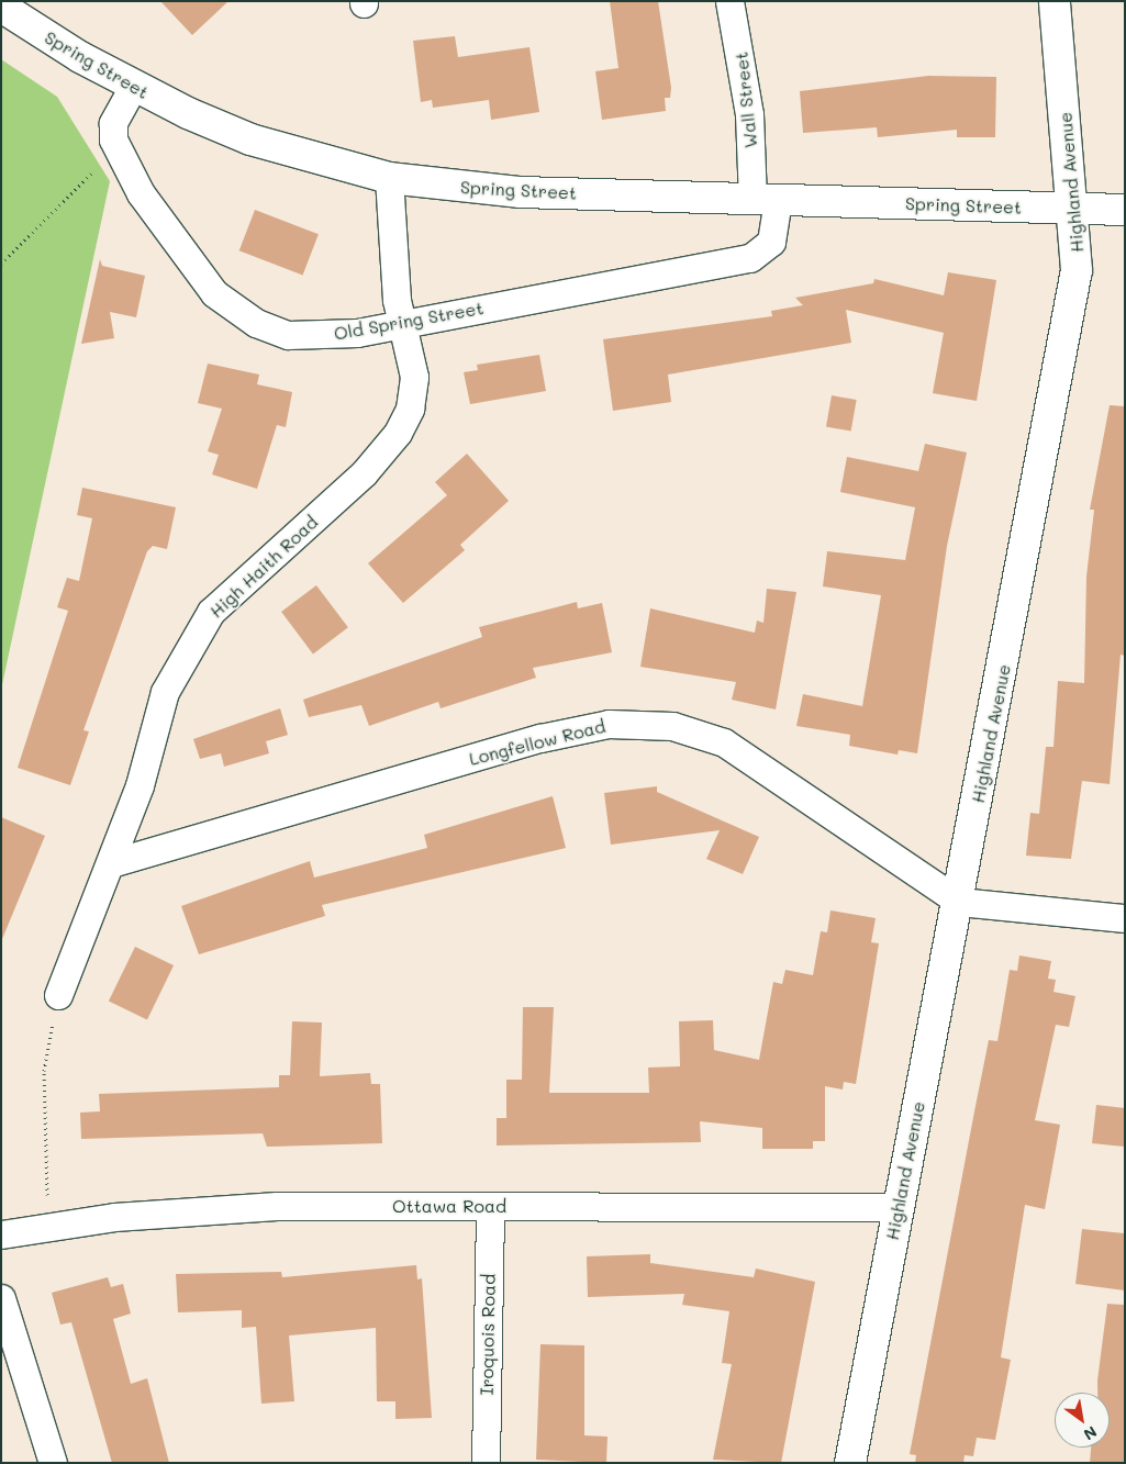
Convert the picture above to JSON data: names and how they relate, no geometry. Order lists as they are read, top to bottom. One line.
{"streets":{"street":["Spring Street","Wall Street","Highland Avenue","Old Spring Street","High Haith Road","Longfellow Road","Ottawa Road","Iroquois Road"]},"crossings":[["Spring Street","Wall Street"],["Spring Street","Highland Avenue"],["Spring Street","Old Spring Street"],["Spring Street","High Haith Road"],["Wall Street","Old Spring Street"],["Highland Avenue","Longfellow Road"],["Highland Avenue","Ottawa Road"],["Old Spring Street","High Haith Road"],["High Haith Road","Longfellow Road"],["Ottawa Road","Iroquois Road"]],"north":"bottom right"}
